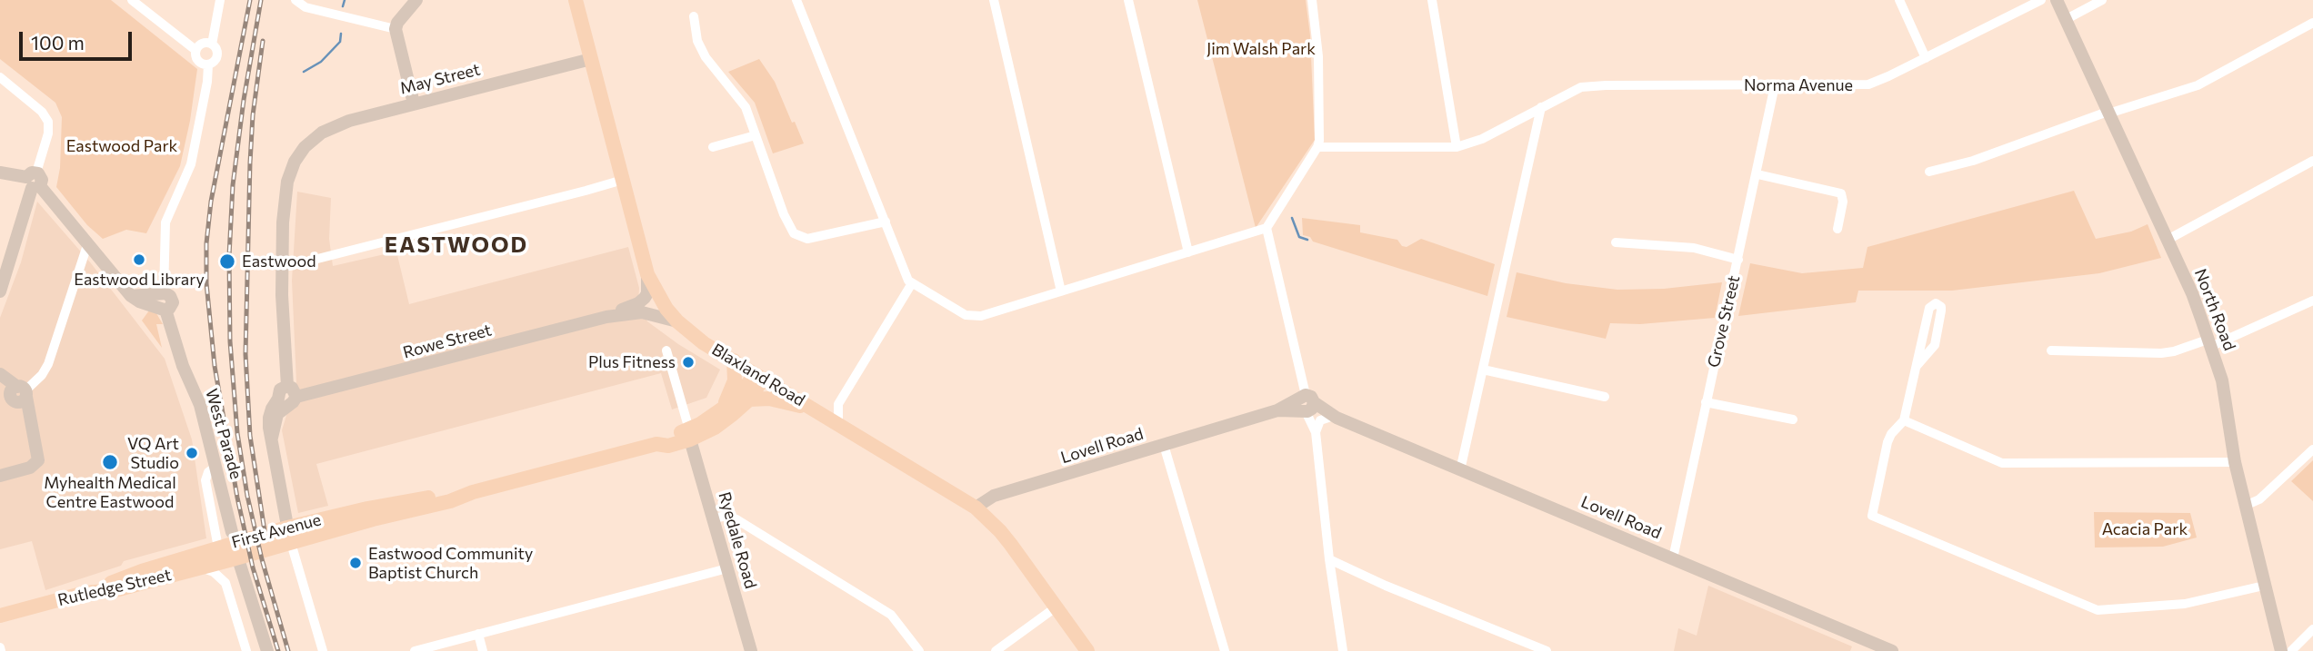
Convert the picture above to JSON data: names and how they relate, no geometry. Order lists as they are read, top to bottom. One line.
{"streets":{"main road":["Blaxland Road","First Avenue","Rutledge Street"],"street":["May Street","Norma Avenue","North Road","Grove Street","Rowe Street","West Parade","Lovell Road","Ryedale Road"]},"crossings":[["May Street","Blaxland Road"],["Norma Avenue","Grove Street"],["Grove Street","Lovell Road"],["Rowe Street","Blaxland Road"],["Blaxland Road","Lovell Road"],["Blaxland Road","First Avenue"],["West Parade","First Avenue"],["First Avenue","Ryedale Road"],["First Avenue","Rutledge Street"]],"districts":["EASTWOOD"],"parks":["Jim Walsh Park","Eastwood Park","Acacia Park"],"places":["Eastwood Library","Eastwood","Plus Fitness","VQ Art Studio","Myhealth Medical Centre Eastwood","Eastwood Community Baptist Church"],"scale_bar":"100 m"}
